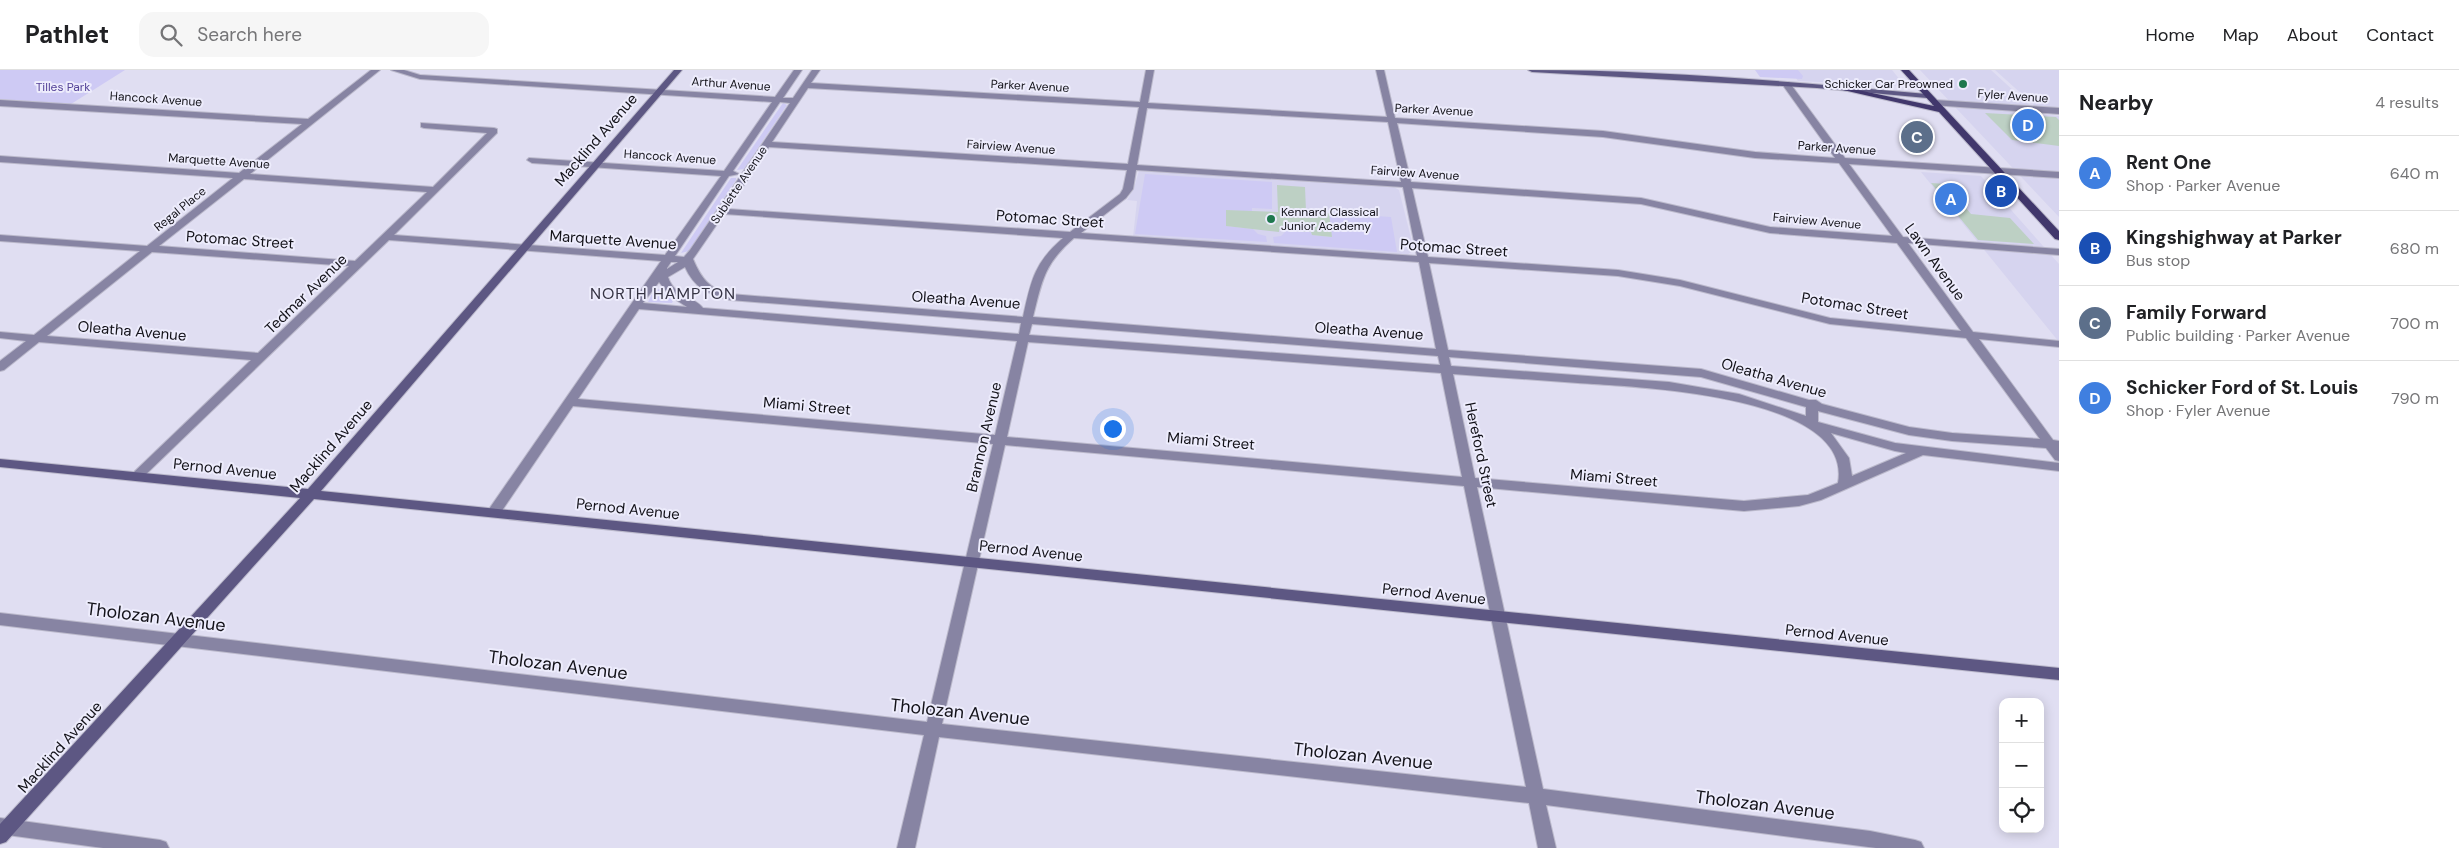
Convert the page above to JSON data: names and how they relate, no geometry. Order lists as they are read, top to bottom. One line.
{"streets":{"street":["Arthur Avenue","Parker Avenue","Fyler Avenue","Hancock Avenue","Macklind Avenue","Fairview Avenue","Marquette Avenue","Sublette Avenue","Regal Place","Potomac Street","Lawn Avenue","Tedmar Avenue","Oleatha Avenue","Miami Street","Brannon Avenue","Hereford Street","Pernod Avenue","Tholozan Avenue"]},"crossings":[["Arthur Avenue","Macklind Avenue"],["Arthur Avenue","Sublette Avenue"],["Parker Avenue","Sublette Avenue"],["Parker Avenue","Lawn Avenue"],["Parker Avenue","Brannon Avenue"],["Parker Avenue","Hereford Street"],["Hancock Avenue","Macklind Avenue"],["Hancock Avenue","Sublette Avenue"],["Hancock Avenue","Regal Place"],["Macklind Avenue","Marquette Avenue"],["Macklind Avenue","Pernod Avenue"],["Macklind Avenue","Tholozan Avenue"],["Fairview Avenue","Sublette Avenue"],["Fairview Avenue","Lawn Avenue"],["Fairview Avenue","Brannon Avenue"],["Fairview Avenue","Hereford Street"],["Marquette Avenue","Sublette Avenue"],["Marquette Avenue","Regal Place"],["Marquette Avenue","Tedmar Avenue"],["Marquette Avenue","Oleatha Avenue"],["Sublette Avenue","Potomac Street"],["Sublette Avenue","Oleatha Avenue"],["Sublette Avenue","Miami Street"],["Sublette Avenue","Pernod Avenue"],["Regal Place","Potomac Street"],["Regal Place","Oleatha Avenue"],["Potomac Street","Lawn Avenue"],["Potomac Street","Tedmar Avenue"],["Potomac Street","Brannon Avenue"],["Potomac Street","Hereford Street"],["Lawn Avenue","Oleatha Avenue"],["Tedmar Avenue","Oleatha Avenue"],["Tedmar Avenue","Pernod Avenue"],["Oleatha Avenue","Miami Street"],["Oleatha Avenue","Brannon Avenue"],["Oleatha Avenue","Hereford Street"],["Miami Street","Brannon Avenue"],["Miami Street","Hereford Street"],["Brannon Avenue","Pernod Avenue"],["Brannon Avenue","Tholozan Avenue"],["Hereford Street","Pernod Avenue"],["Hereford Street","Tholozan Avenue"]],"districts":["NORTH HAMPTON"],"parks":["Tilles Park"],"places":["Schicker Car Preowned","Kennard Classical Junior Academy"],"page":{"header":"Pathlet","search":"Search here","nav":["Home","Map","About","Contact"],"heading":["Nearby","4 results"],"pins":["D","C","B","A"],"list":[{"mark":"A","name":"Rent One","note":"Shop · Parker Avenue","value":"640 m"},{"mark":"B","name":"Kingshighway at Parker","note":"Bus stop","value":"680 m"},{"mark":"C","name":"Family Forward","note":"Public building · Parker Avenue","value":"700 m"},{"mark":"D","name":"Schicker Ford of St. Louis","note":"Shop · Fyler Avenue","value":"790 m"}],"map_buttons":["+","−"]}}
